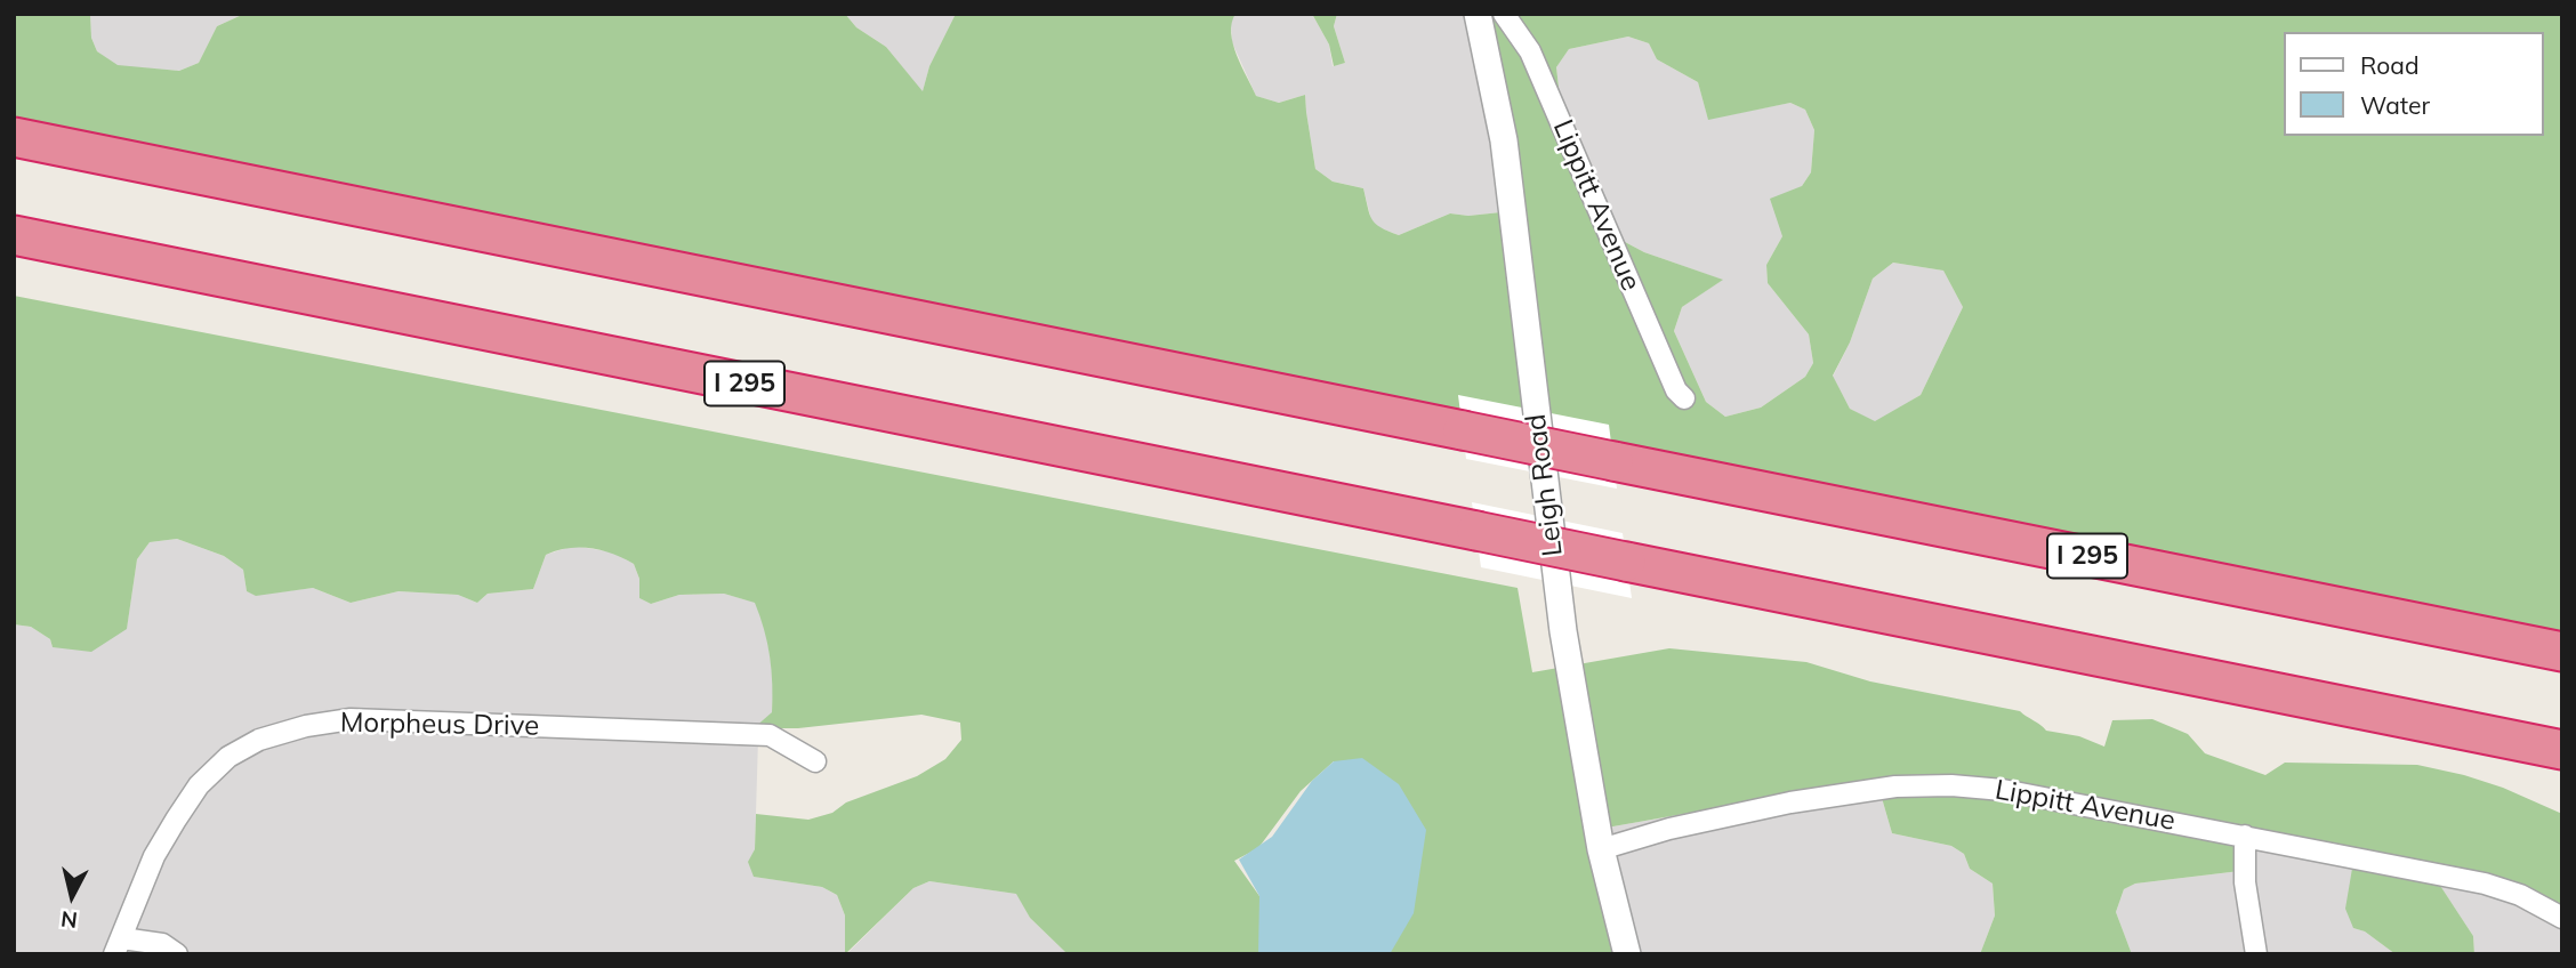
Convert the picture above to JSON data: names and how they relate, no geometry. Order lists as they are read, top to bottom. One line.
{"streets":{"highway":["I 295"],"street":["Lippitt Avenue","Leigh Road","Morpheus Drive"]},"crossings":[["Lippitt Avenue","Leigh Road"]],"legend":["Road","Water"],"north":"bottom"}
